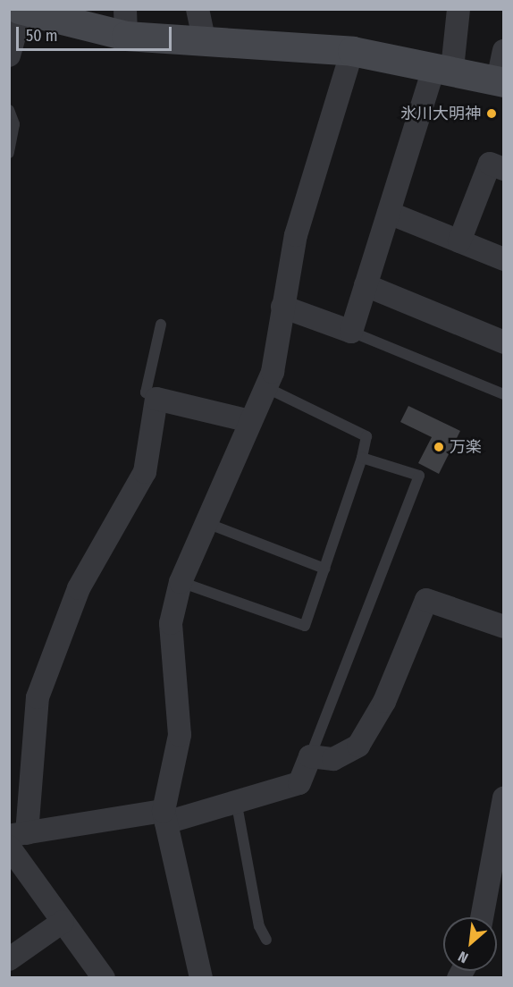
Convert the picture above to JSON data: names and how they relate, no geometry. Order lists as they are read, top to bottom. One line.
{"places":["氷川大明神","万楽"],"scale_bar":"50 m","north":"bottom left"}
